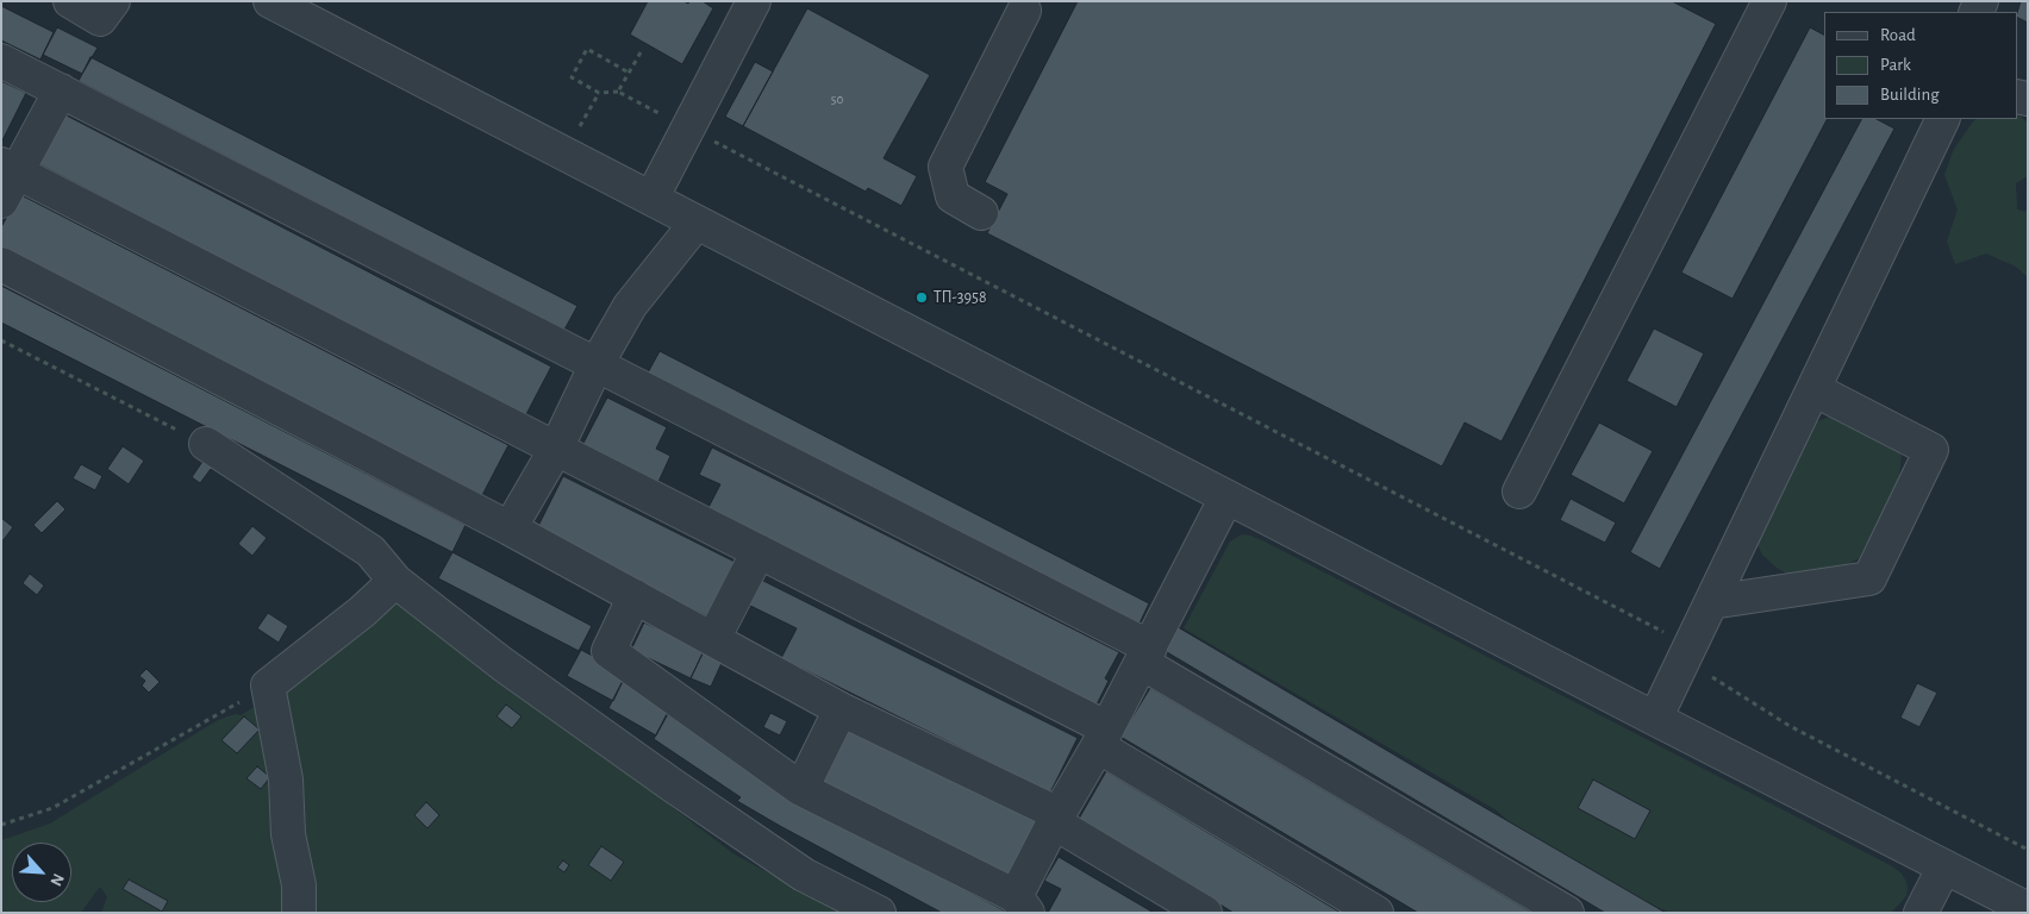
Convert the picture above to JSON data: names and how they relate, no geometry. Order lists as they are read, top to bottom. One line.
{"places":["ТП-3958"],"house_numbers":["50"],"legend":["Road","Park","Building"],"north":"bottom right"}
